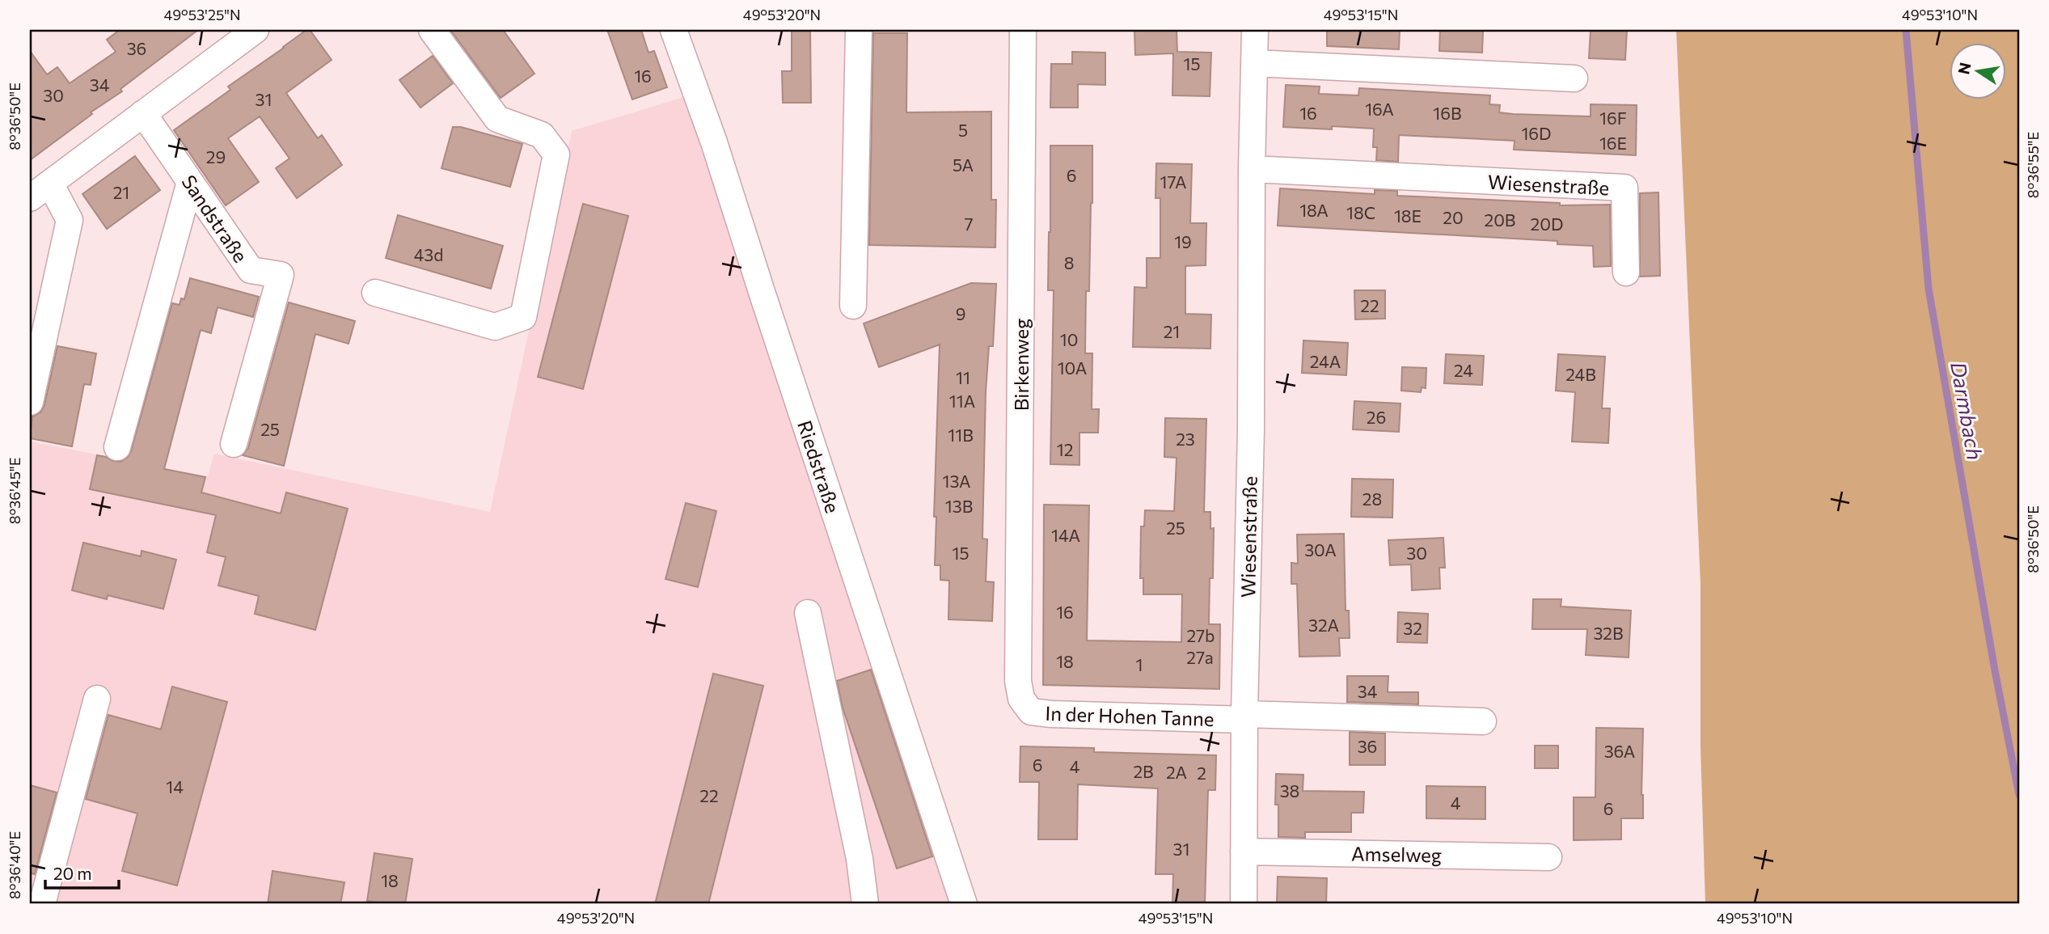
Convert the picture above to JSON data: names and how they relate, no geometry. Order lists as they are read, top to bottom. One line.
{"streets":{"street":["Wiesenstraße","Sandstraße","Birkenweg","Riedstraße","In der Hohen Tanne","Amselweg"]},"crossings":[["Wiesenstraße","In der Hohen Tanne"],["Wiesenstraße","Amselweg"],["Birkenweg","In der Hohen Tanne"]],"water":["Darmbach"],"house_numbers":["36","15","16","34","30","31","16A","16","16B","16F","5","16D","16E","29","5A","6","17A","21","18A","18C","18E","20","20B","7","20D","19","43d","8","22","9","21","10","24A","10A","24","24B","11","11A","26","25","11B","23","12","13A","28","13B","25","14A","30A","15","30","16","32A","32","32B","27b","27a","18","1","34","36","36A","6","4","2B","2A","2","14","38","22","4","6","31","18"],"scale_bar":"20 m","north":"left","coordinates":["49°53'25\"N","49°53'20\"N","49°53'15\"N","49°53'10\"N","8°36'50\"E","8°36'55\"E","8°36'45\"E","8°36'40\"E"]}
